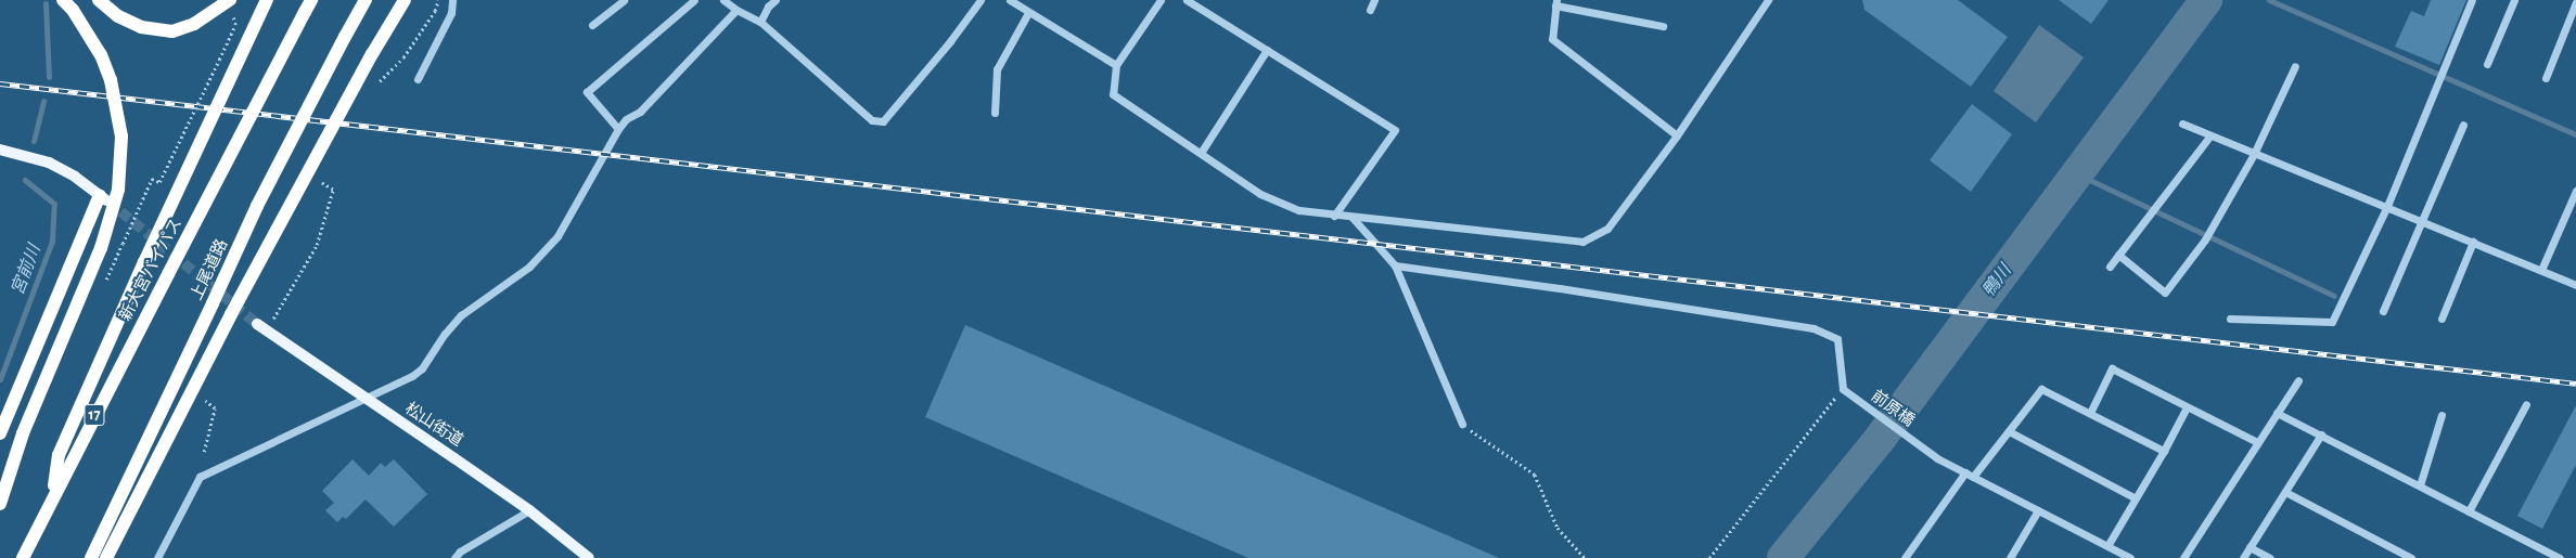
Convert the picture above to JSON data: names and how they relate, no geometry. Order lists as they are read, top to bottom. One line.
{"streets":{"highway":["新大宮バイパス","上尾道路","17"],"main road":["松山街道"],"street":["前原橋"]},"crossings":[["新大宮バイパス","17"]],"water":["宮前川","鴨川"]}
